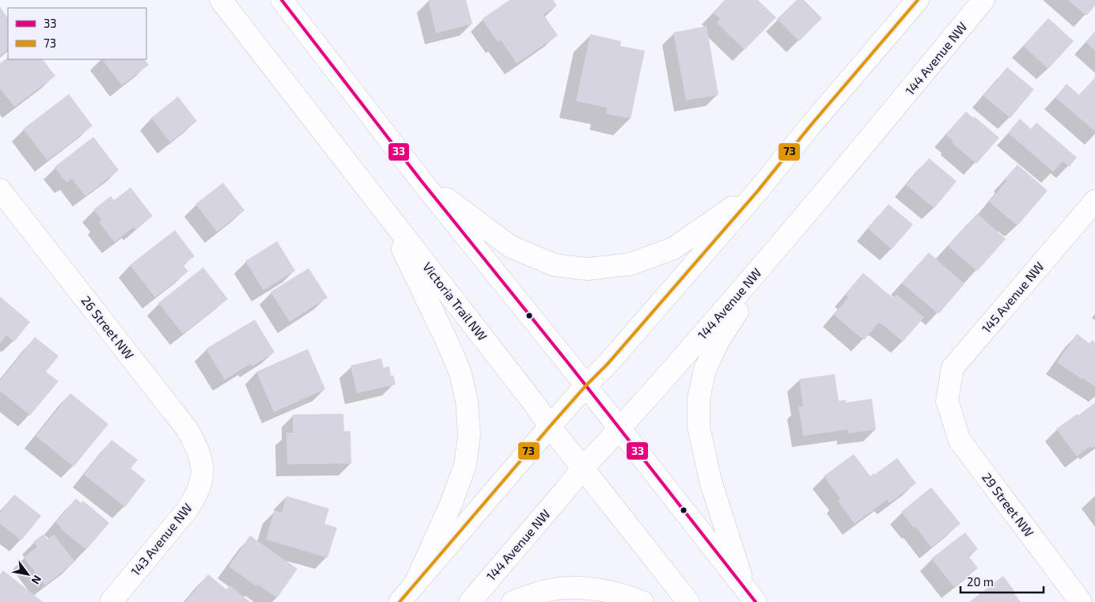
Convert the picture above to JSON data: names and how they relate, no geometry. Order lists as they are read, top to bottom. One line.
{"streets":{"main road":["144 Avenue NW","145 Avenue NW","Victoria Trail NW","26 Street NW","29 Street NW","143 Avenue NW"]},"crossings":[["144 Avenue NW","Victoria Trail NW"],["145 Avenue NW","29 Street NW"],["26 Street NW","143 Avenue NW"]],"lines":["transit line 33","transit line 73"],"legend":["33","73"],"scale_bar":"20 m","north":"bottom right"}
